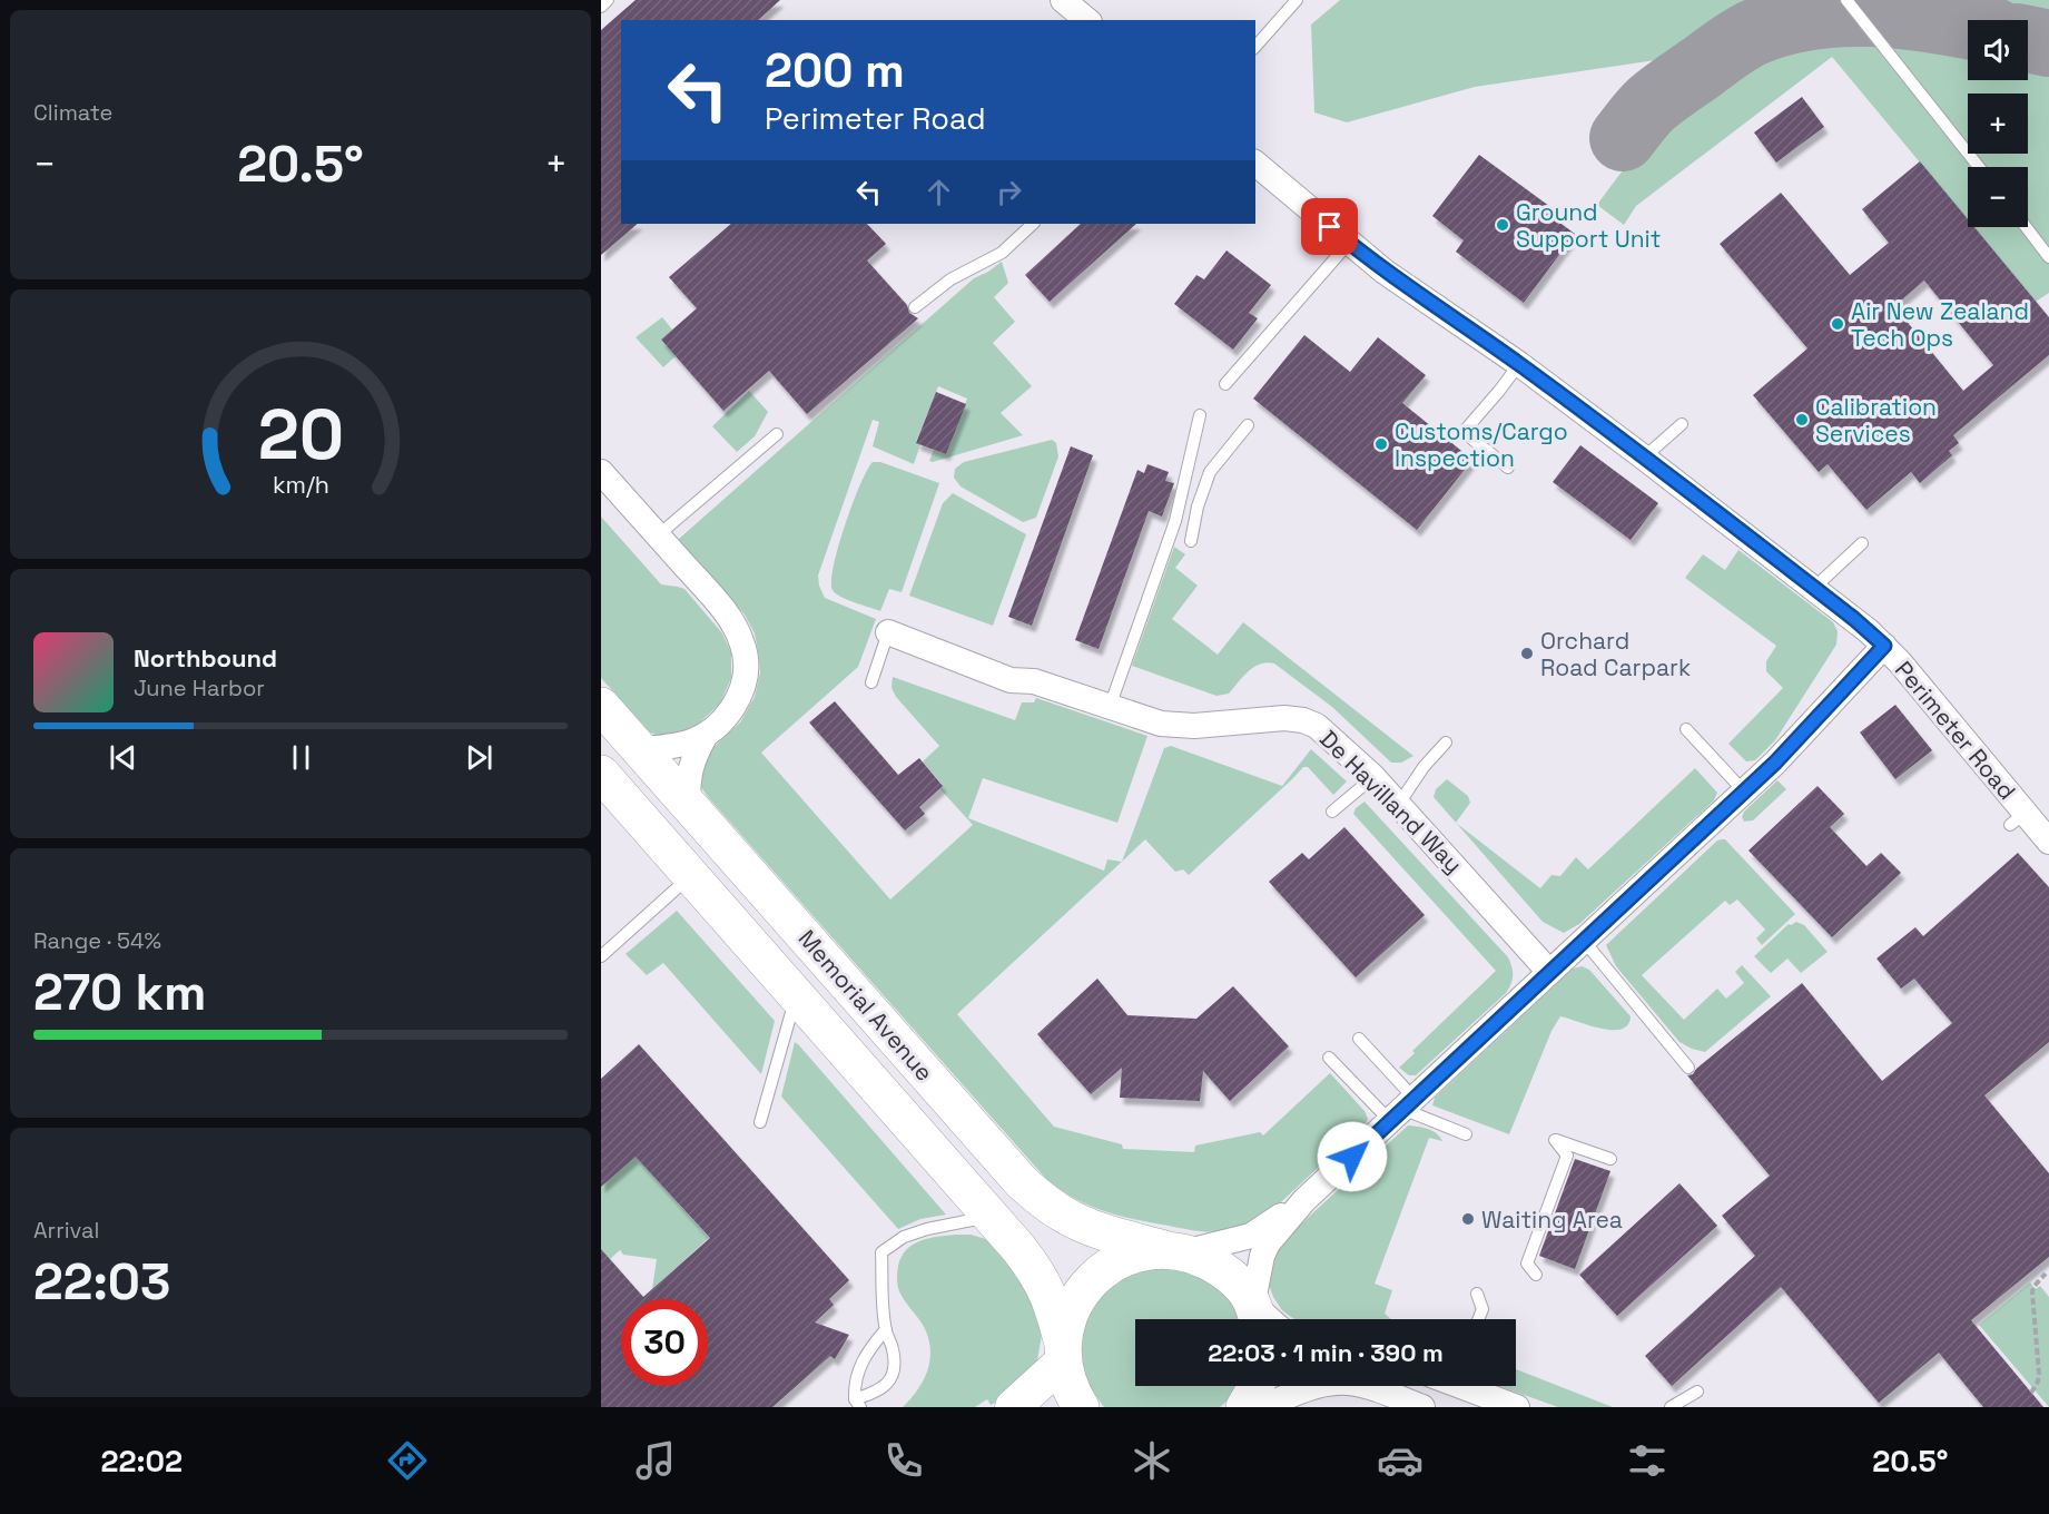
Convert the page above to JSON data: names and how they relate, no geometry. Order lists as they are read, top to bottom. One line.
{"streets":{"main road":["Memorial Avenue"],"street":["Perimeter Road","De Havilland Way"]},"places":["Ground Support Unit","Air New Zealand Tech Ops","Calibration Services","Customs/Cargo Inspection","Orchard Road Carpark","Waiting Area"],"page":{"tile":["Climate",["Range · 54%","270 km"],["Arrival","22:03"]],"map_buttons":["+","−"],"turn":["200 m","Perimeter Road"],"heat":["−","20.5°","+"],"song":["Northbound","June Harbor"],"limit":"30","trip":"22:03 · 1 min · 390 m","tabs":["22:02","20.5°"],"gauge":["20","km/h"]}}
